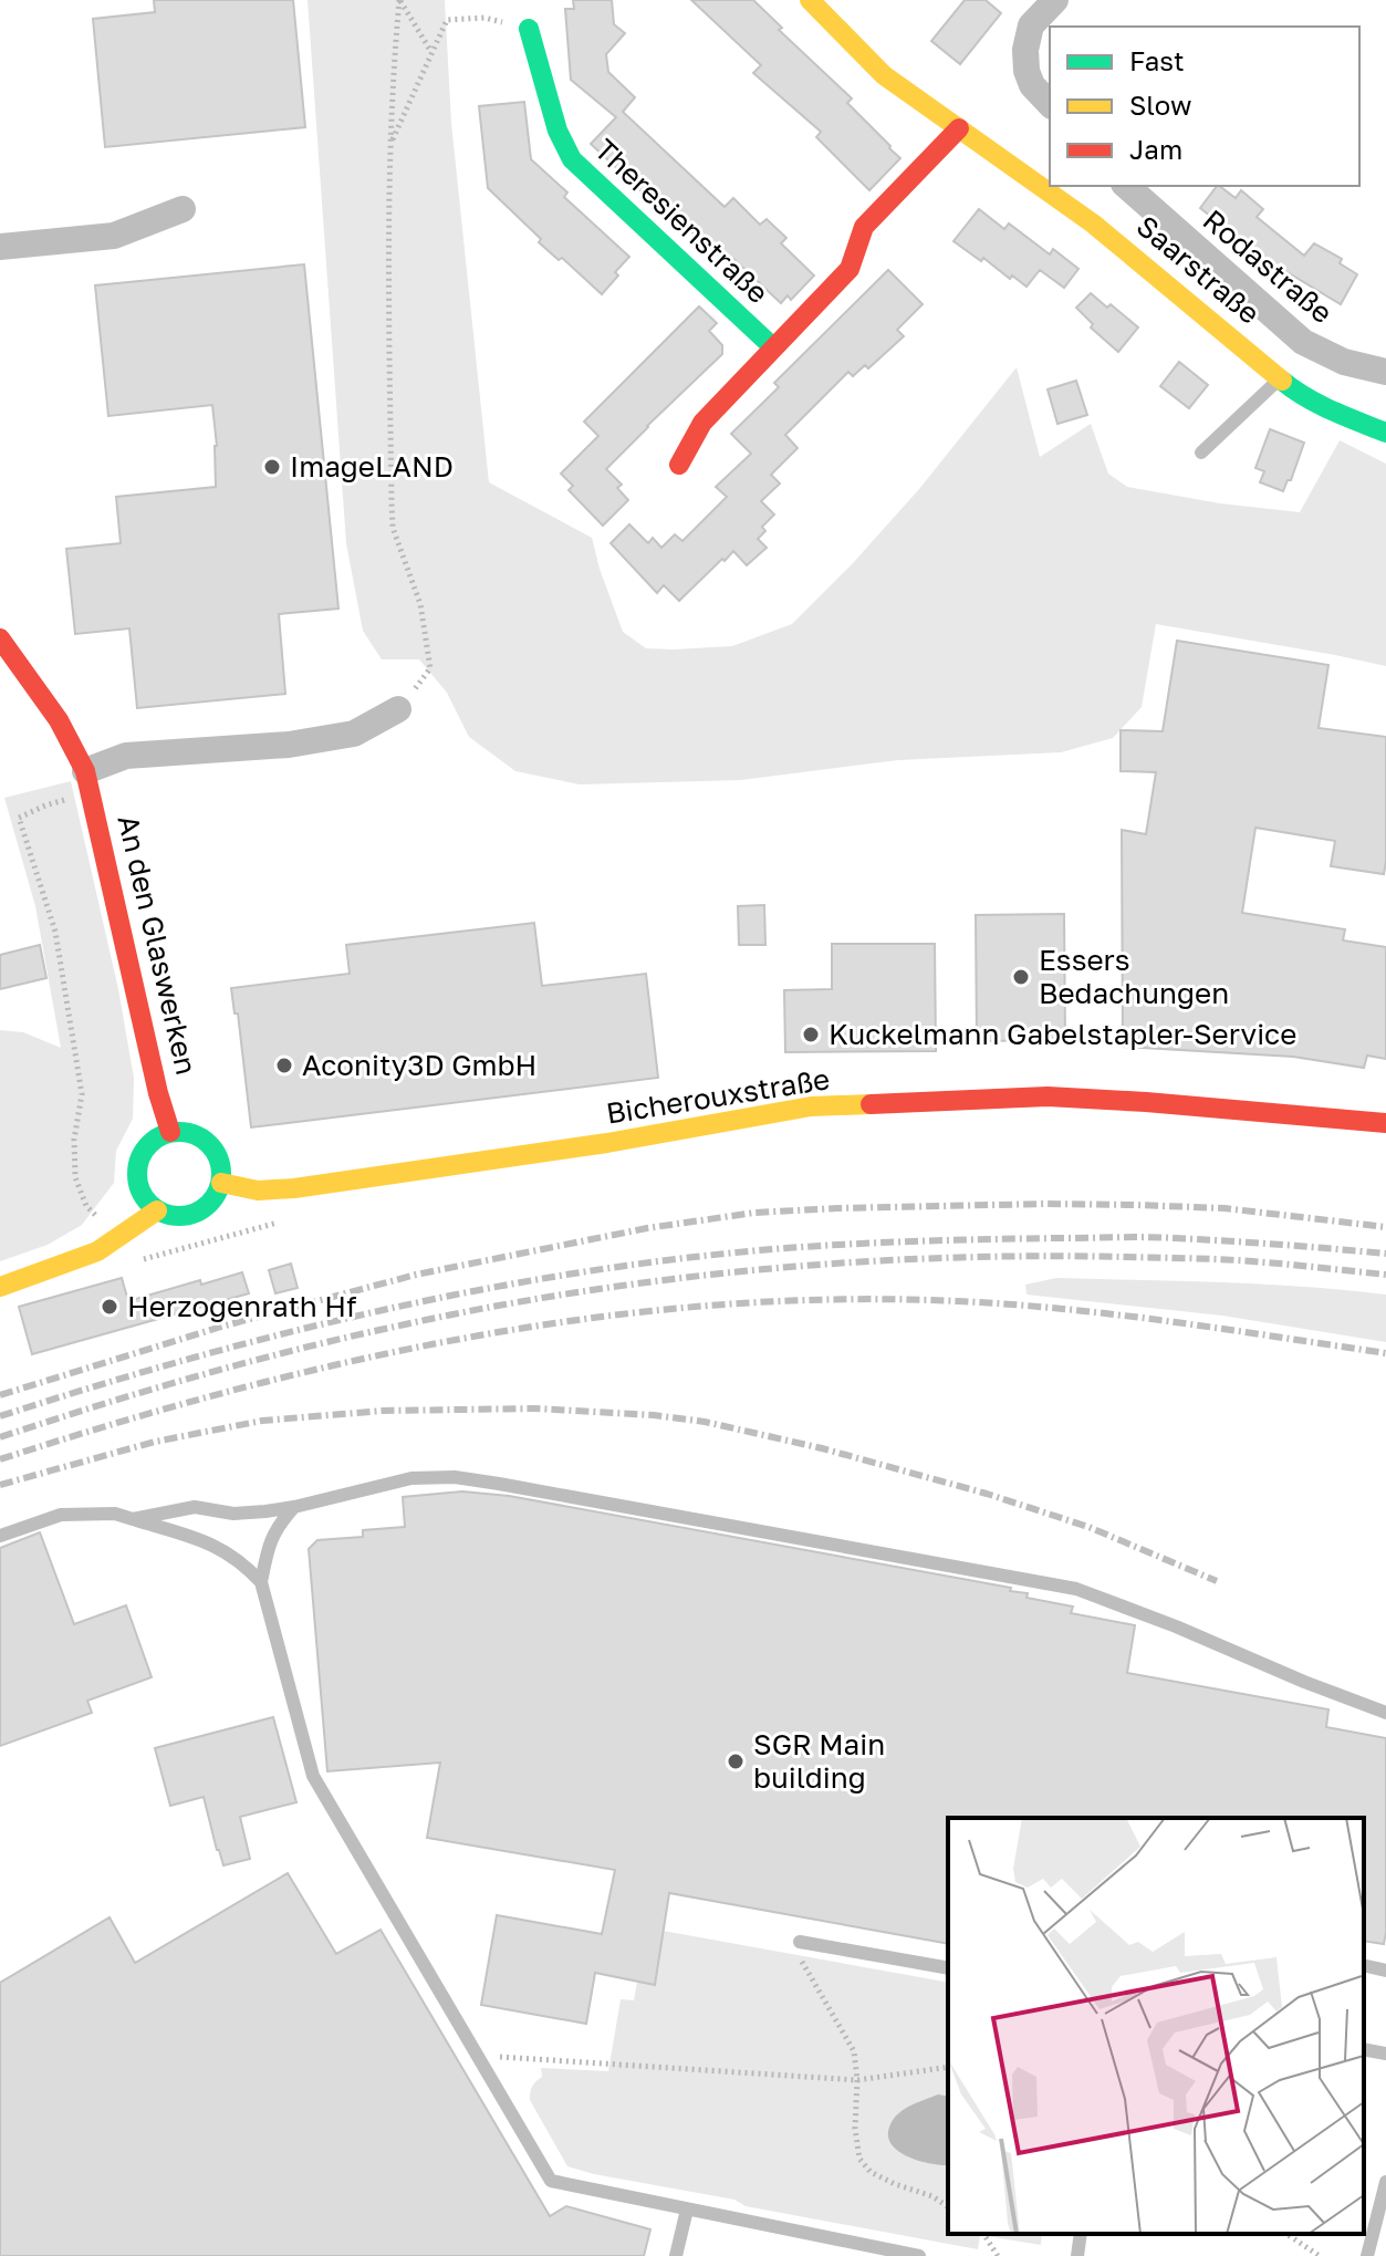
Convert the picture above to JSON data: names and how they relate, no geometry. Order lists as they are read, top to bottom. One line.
{"streets":{"street":["Theresienstraße","Rodastraße","Saarstraße","An den Glaswerken","Bicherouxstraße"]},"crossings":[["Theresienstraße","Saarstraße"],["An den Glaswerken","Bicherouxstraße"]],"places":["ImageLAND","Essers Bedachungen","Kuckelmann Gabelstapler-Service","Aconity3D GmbH","Herzogenrath Hf","SGR Main building"],"legend":["Fast","Slow","Jam"]}
